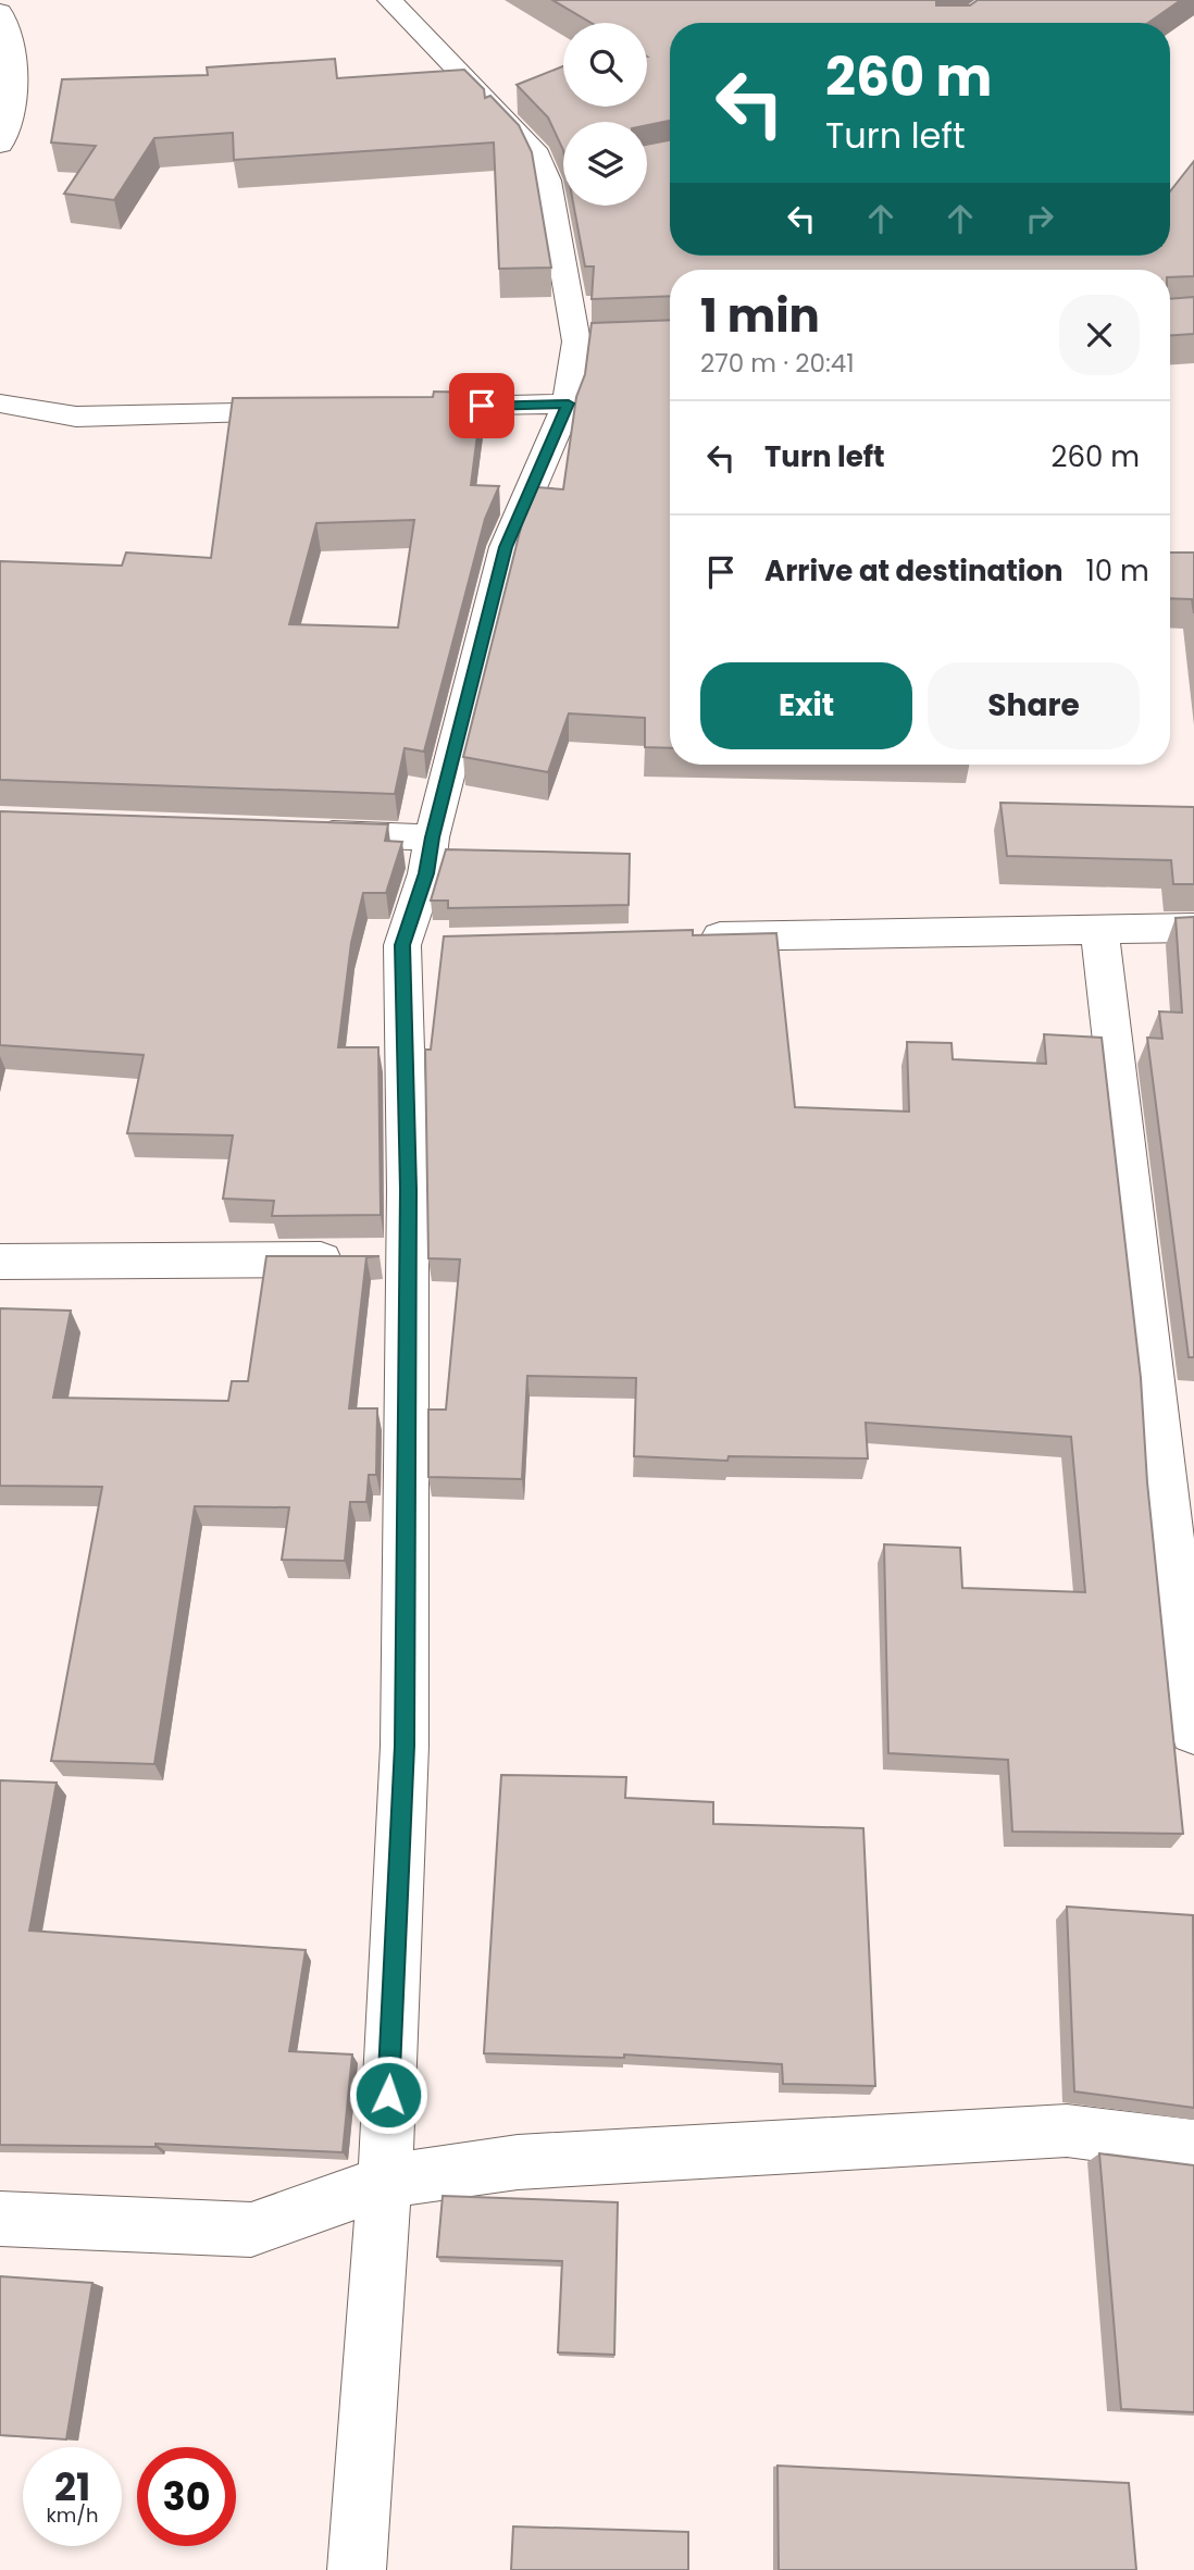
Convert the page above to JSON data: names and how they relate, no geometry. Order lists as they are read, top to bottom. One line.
{"page":{"turn":["260 m","Turn left"],"heading":["1 min","270 m · 20:41"],"list":[{"name":"Turn left","value":"260 m"},{"name":"Arrive at destination","value":"10 m"}],"buttons":["Exit","Share"],"speed":"21 km/h","limit":"30"}}
